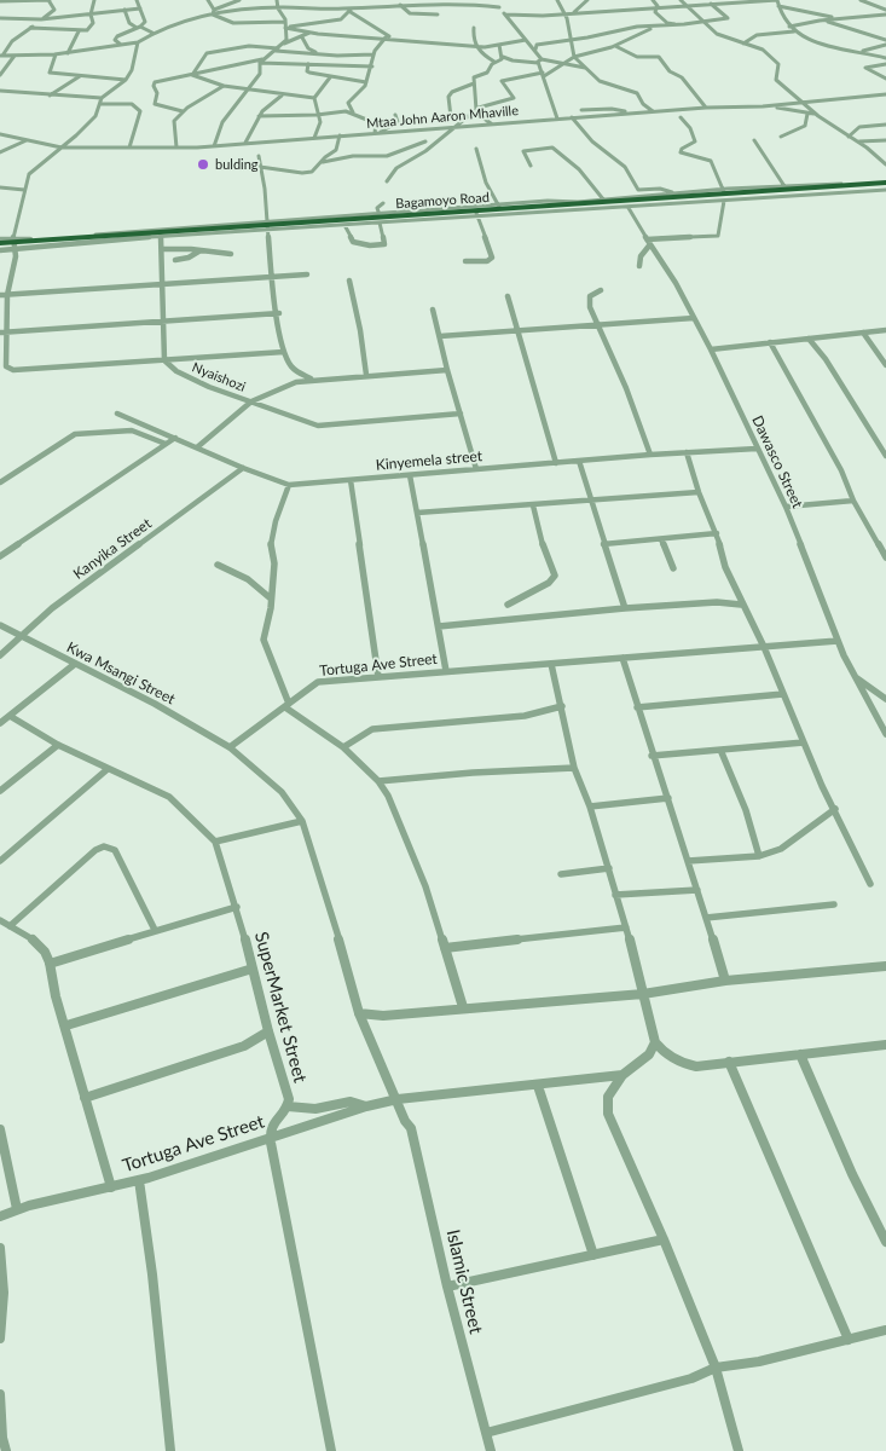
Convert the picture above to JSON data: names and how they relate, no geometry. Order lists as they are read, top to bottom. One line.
{"streets":{"highway":["Bagamoyo Road"],"street":["Mtaa John Aaron Mhaville","Nyaishozi","Kinyemela street","Dawasco Street","Kanyika Street","Tortuga Ave Street","Kwa Msangi Street","SuperMarket Street","Islamic Street"]},"crossings":[["Kinyemela street","Dawasco Street"],["Kinyemela street","Kanyika Street"],["Dawasco Street","Tortuga Ave Street"],["Kanyika Street","Kwa Msangi Street"],["Tortuga Ave Street","Kwa Msangi Street"],["Tortuga Ave Street","SuperMarket Street"],["Tortuga Ave Street","Islamic Street"]],"places":["bulding"]}
